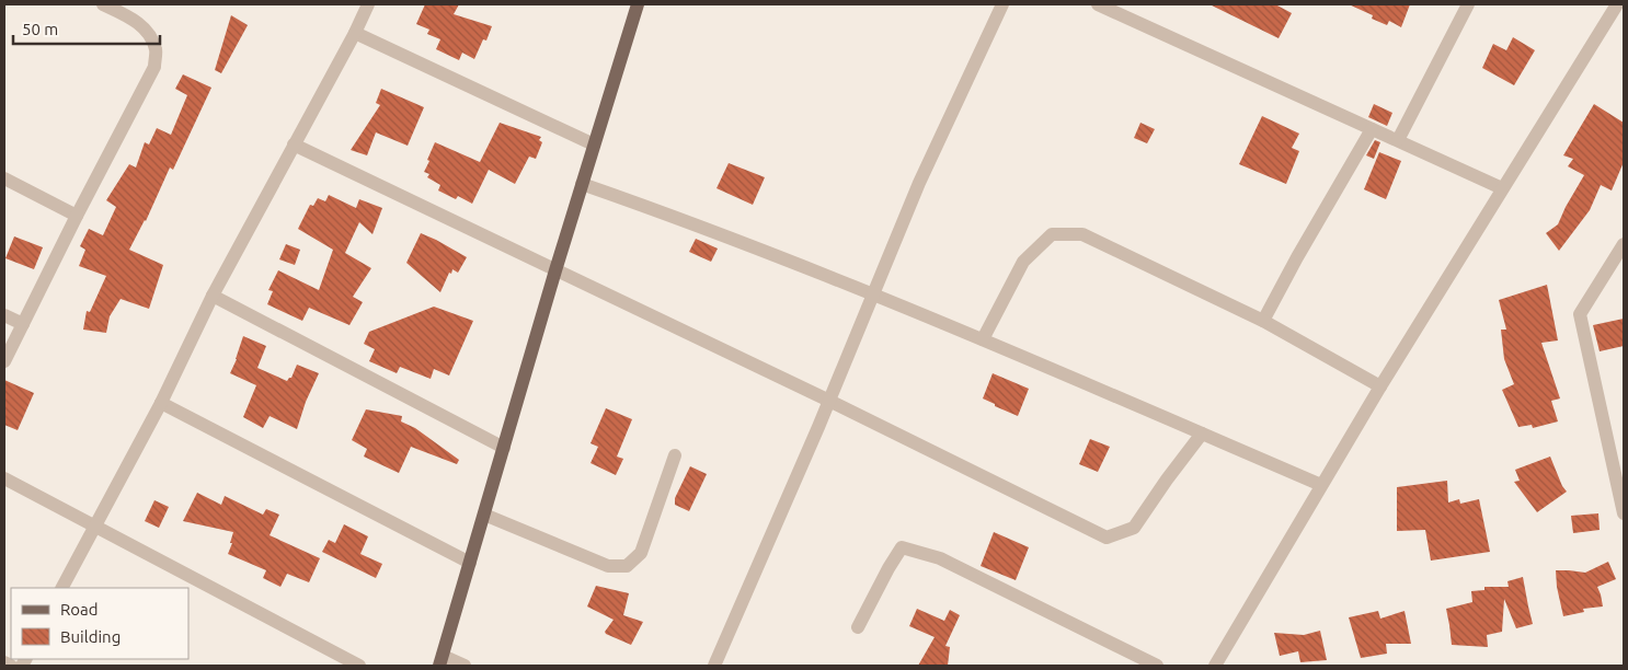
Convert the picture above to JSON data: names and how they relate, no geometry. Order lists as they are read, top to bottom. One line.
{"legend":["Road","Building"],"scale_bar":"50 m"}
